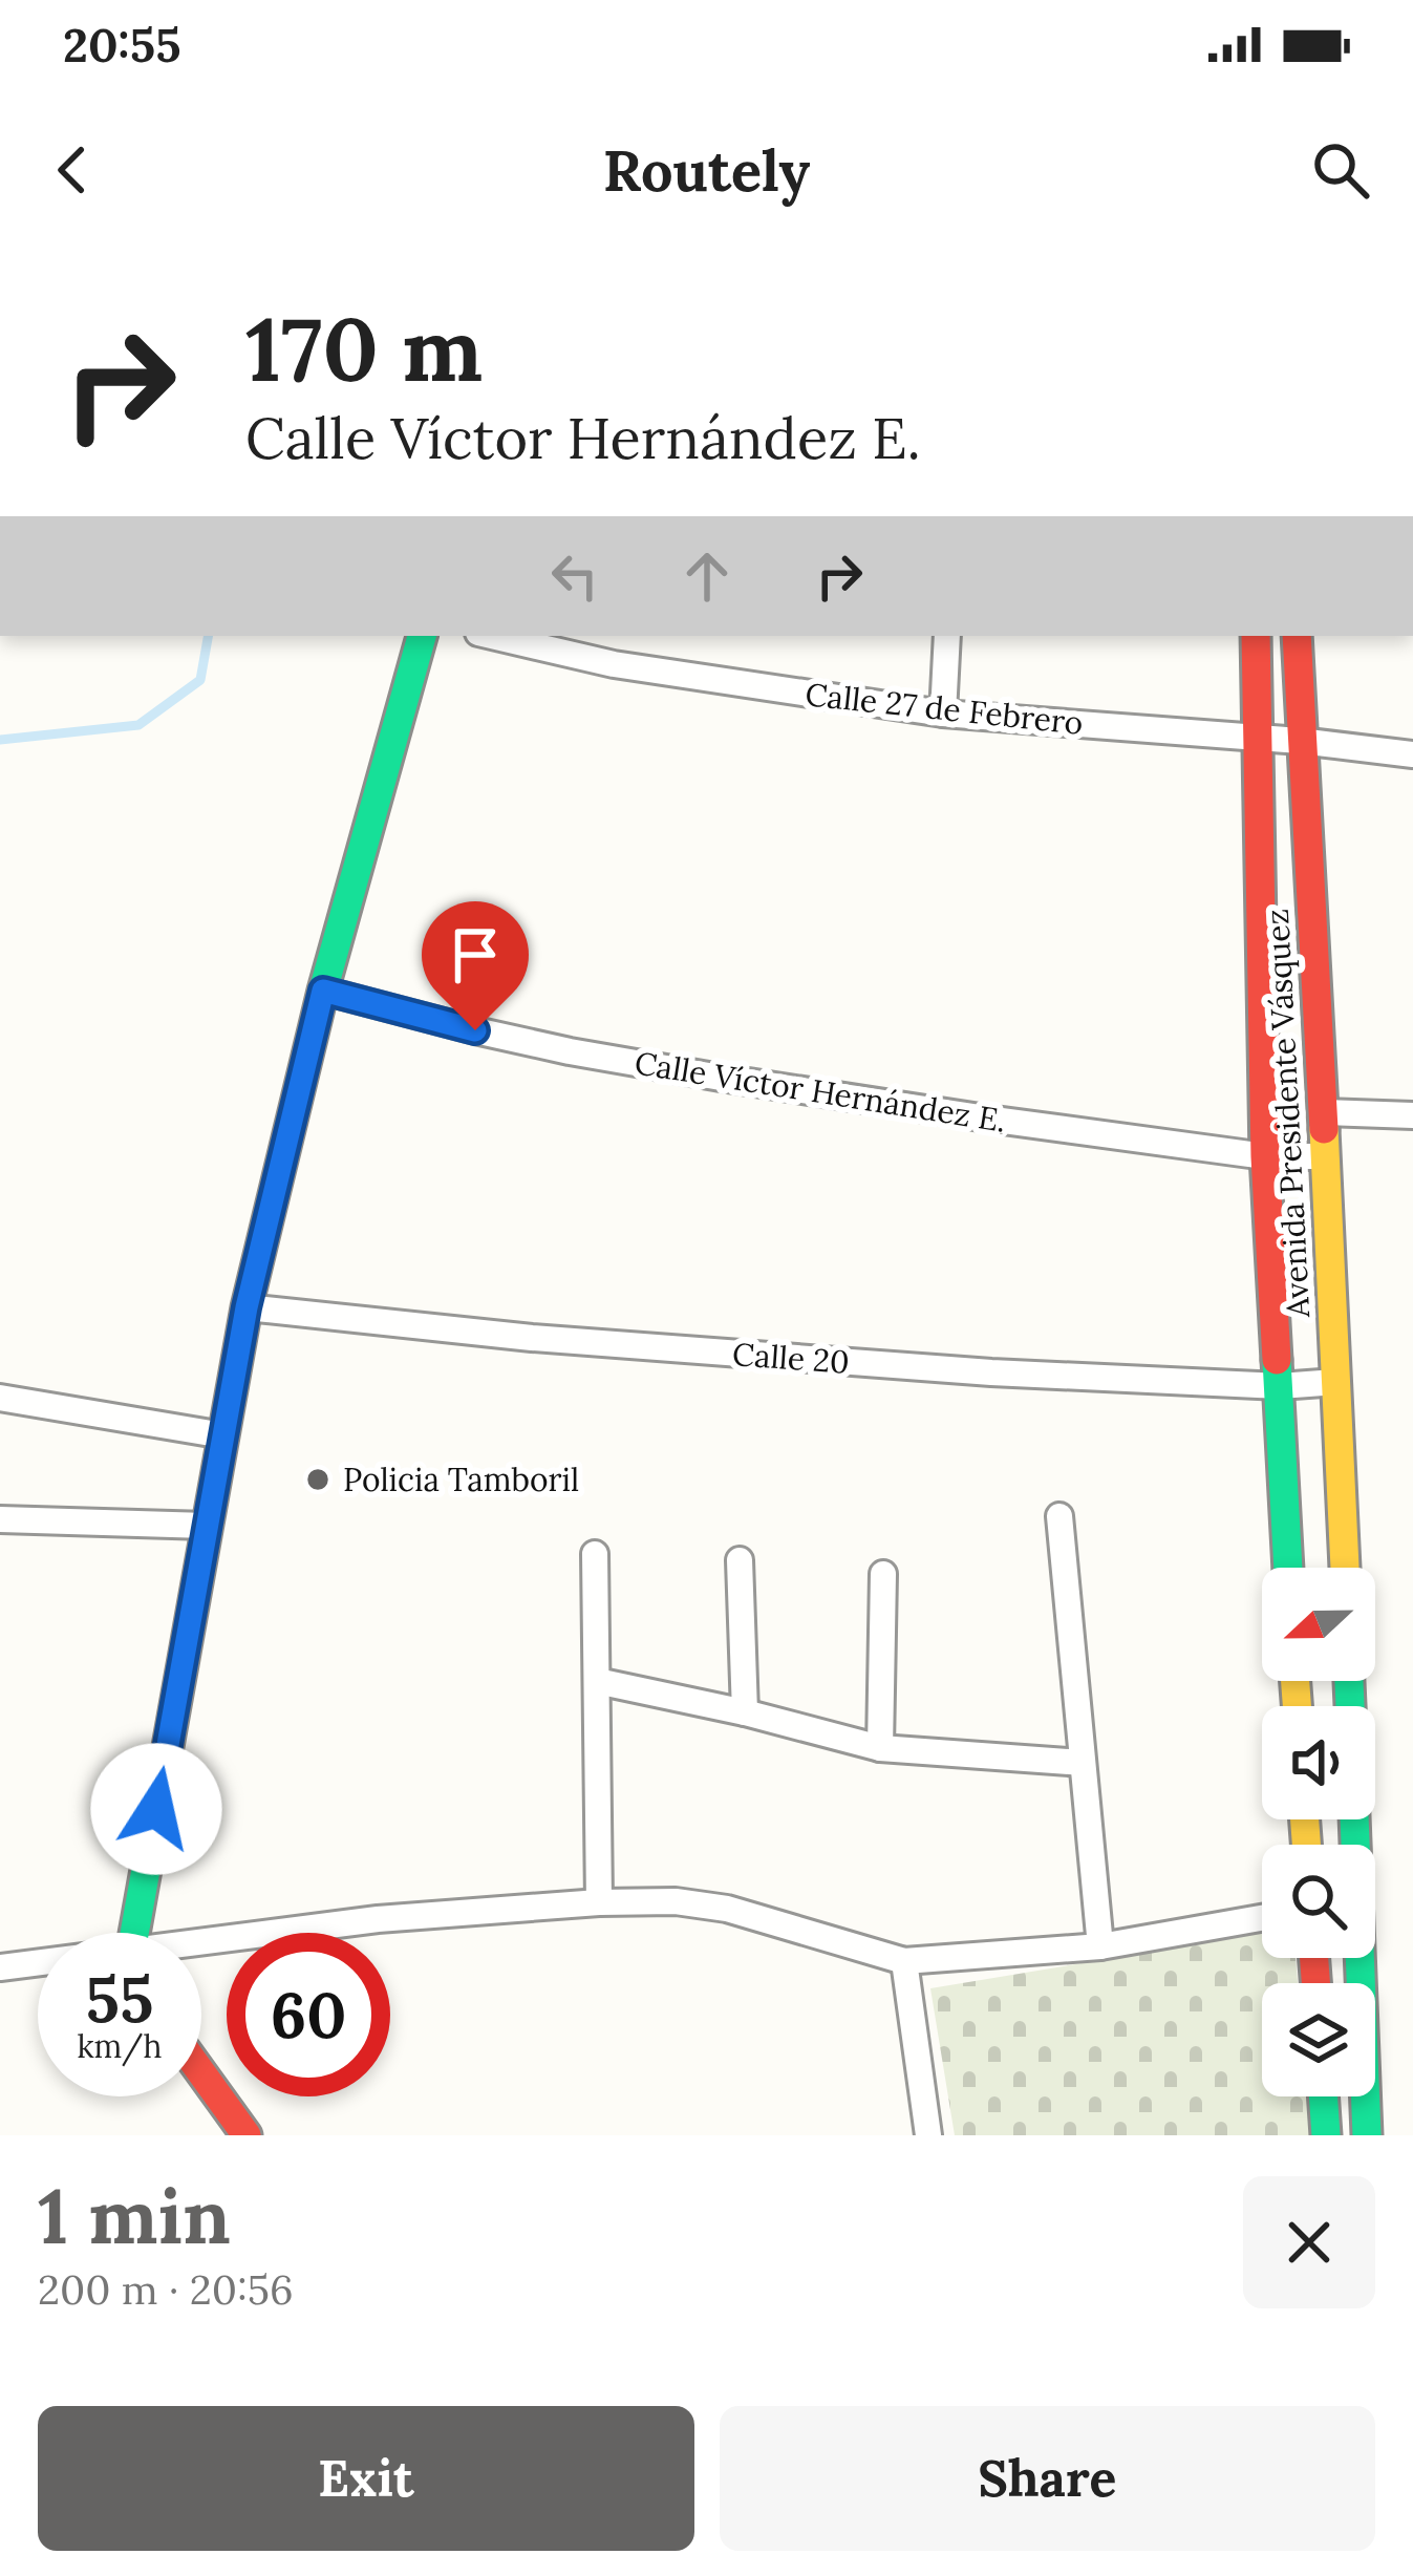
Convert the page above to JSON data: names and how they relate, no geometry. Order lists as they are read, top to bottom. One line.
{"streets":{"street":["Calle 27 de Febrero","Calle Víctor Hernández E.","Avenida Presidente Vásquez","Calle 20"]},"crossings":[["Calle 27 de Febrero","Avenida Presidente Vásquez"],["Calle Víctor Hernández E.","Avenida Presidente Vásquez"],["Avenida Presidente Vásquez","Calle 20"]],"places":["Policia Tamboril"],"north":"left","page":{"status":"20:55","header":"Routely","turn":["170 m","Calle Víctor Hernández E."],"speed":"55 km/h","limit":"60","heading":["1 min","200 m · 20:56"],"buttons":["Exit","Share"]}}
